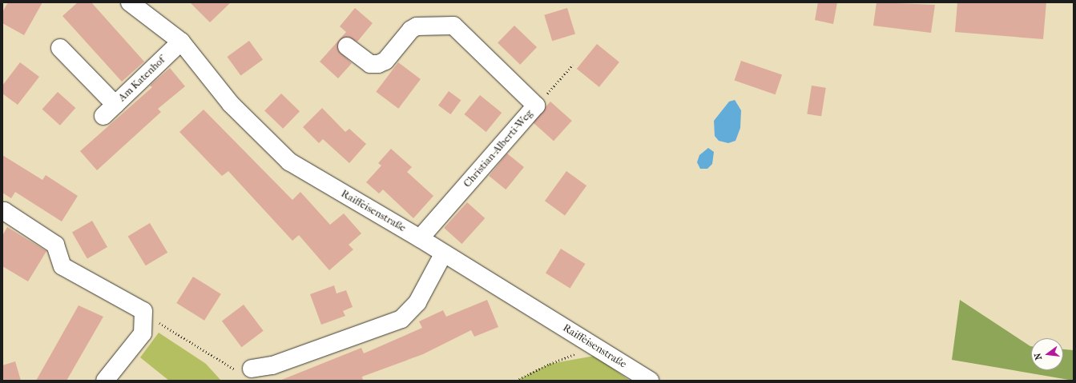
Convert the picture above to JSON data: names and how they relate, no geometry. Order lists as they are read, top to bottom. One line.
{"streets":{"street":["Am Katenhof","Christian-Alberti-Weg","Raiffeisenstraße"]},"crossings":[["Am Katenhof","Raiffeisenstraße"],["Christian-Alberti-Weg","Raiffeisenstraße"]],"north":"left"}
